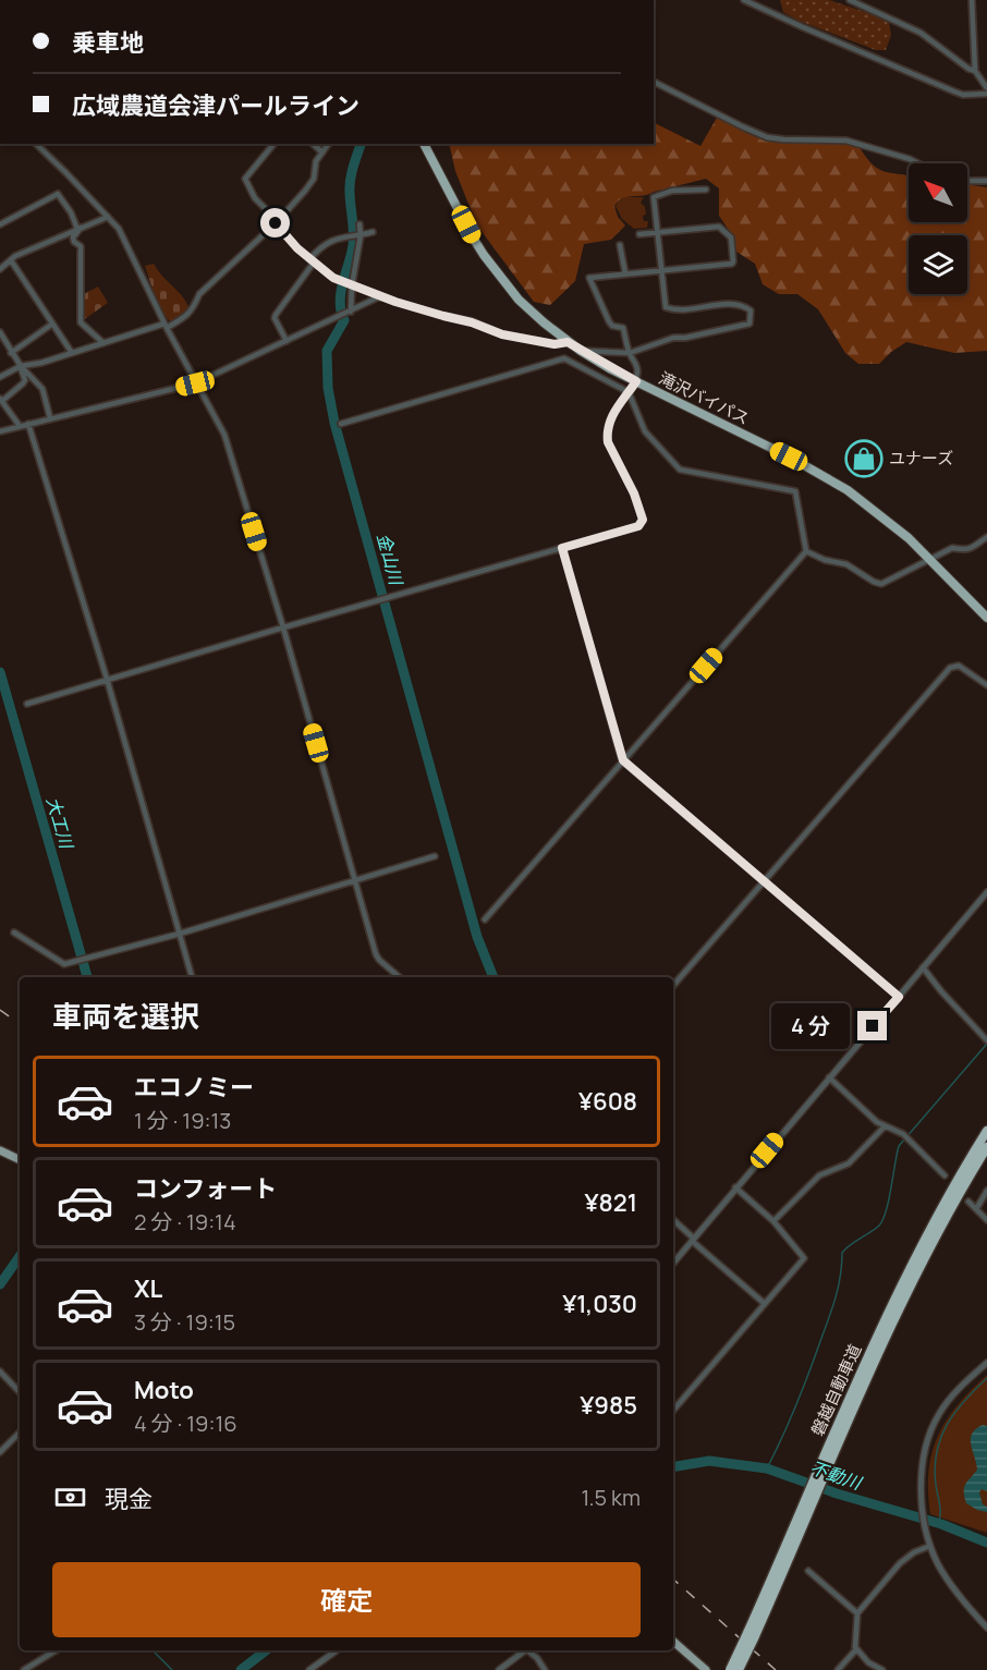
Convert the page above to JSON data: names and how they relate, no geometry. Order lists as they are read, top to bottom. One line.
{"streets":{"highway":["滝沢バイパス","磐越自動車道"]},"water":["金山川","大工川","不動川"],"places":{"shop":["ユナーズ"]},"north":"top left","page":{"banner":["乗車地","広域農道会津パールライン"],"heading":"車両を選択","bubble":"4 分","list":[{"name":"エコノミー","note":"1 分 · 19:13","value":"¥608"},{"name":"コンフォート","note":"2 分 · 19:14","value":"¥821"},{"name":"XL","note":"3 分 · 19:15","value":"¥1,030"},{"name":"Moto","note":"4 分 · 19:16","value":"¥985"}],"pay":["現金","1.5 km"],"buttons":"確定"}}
